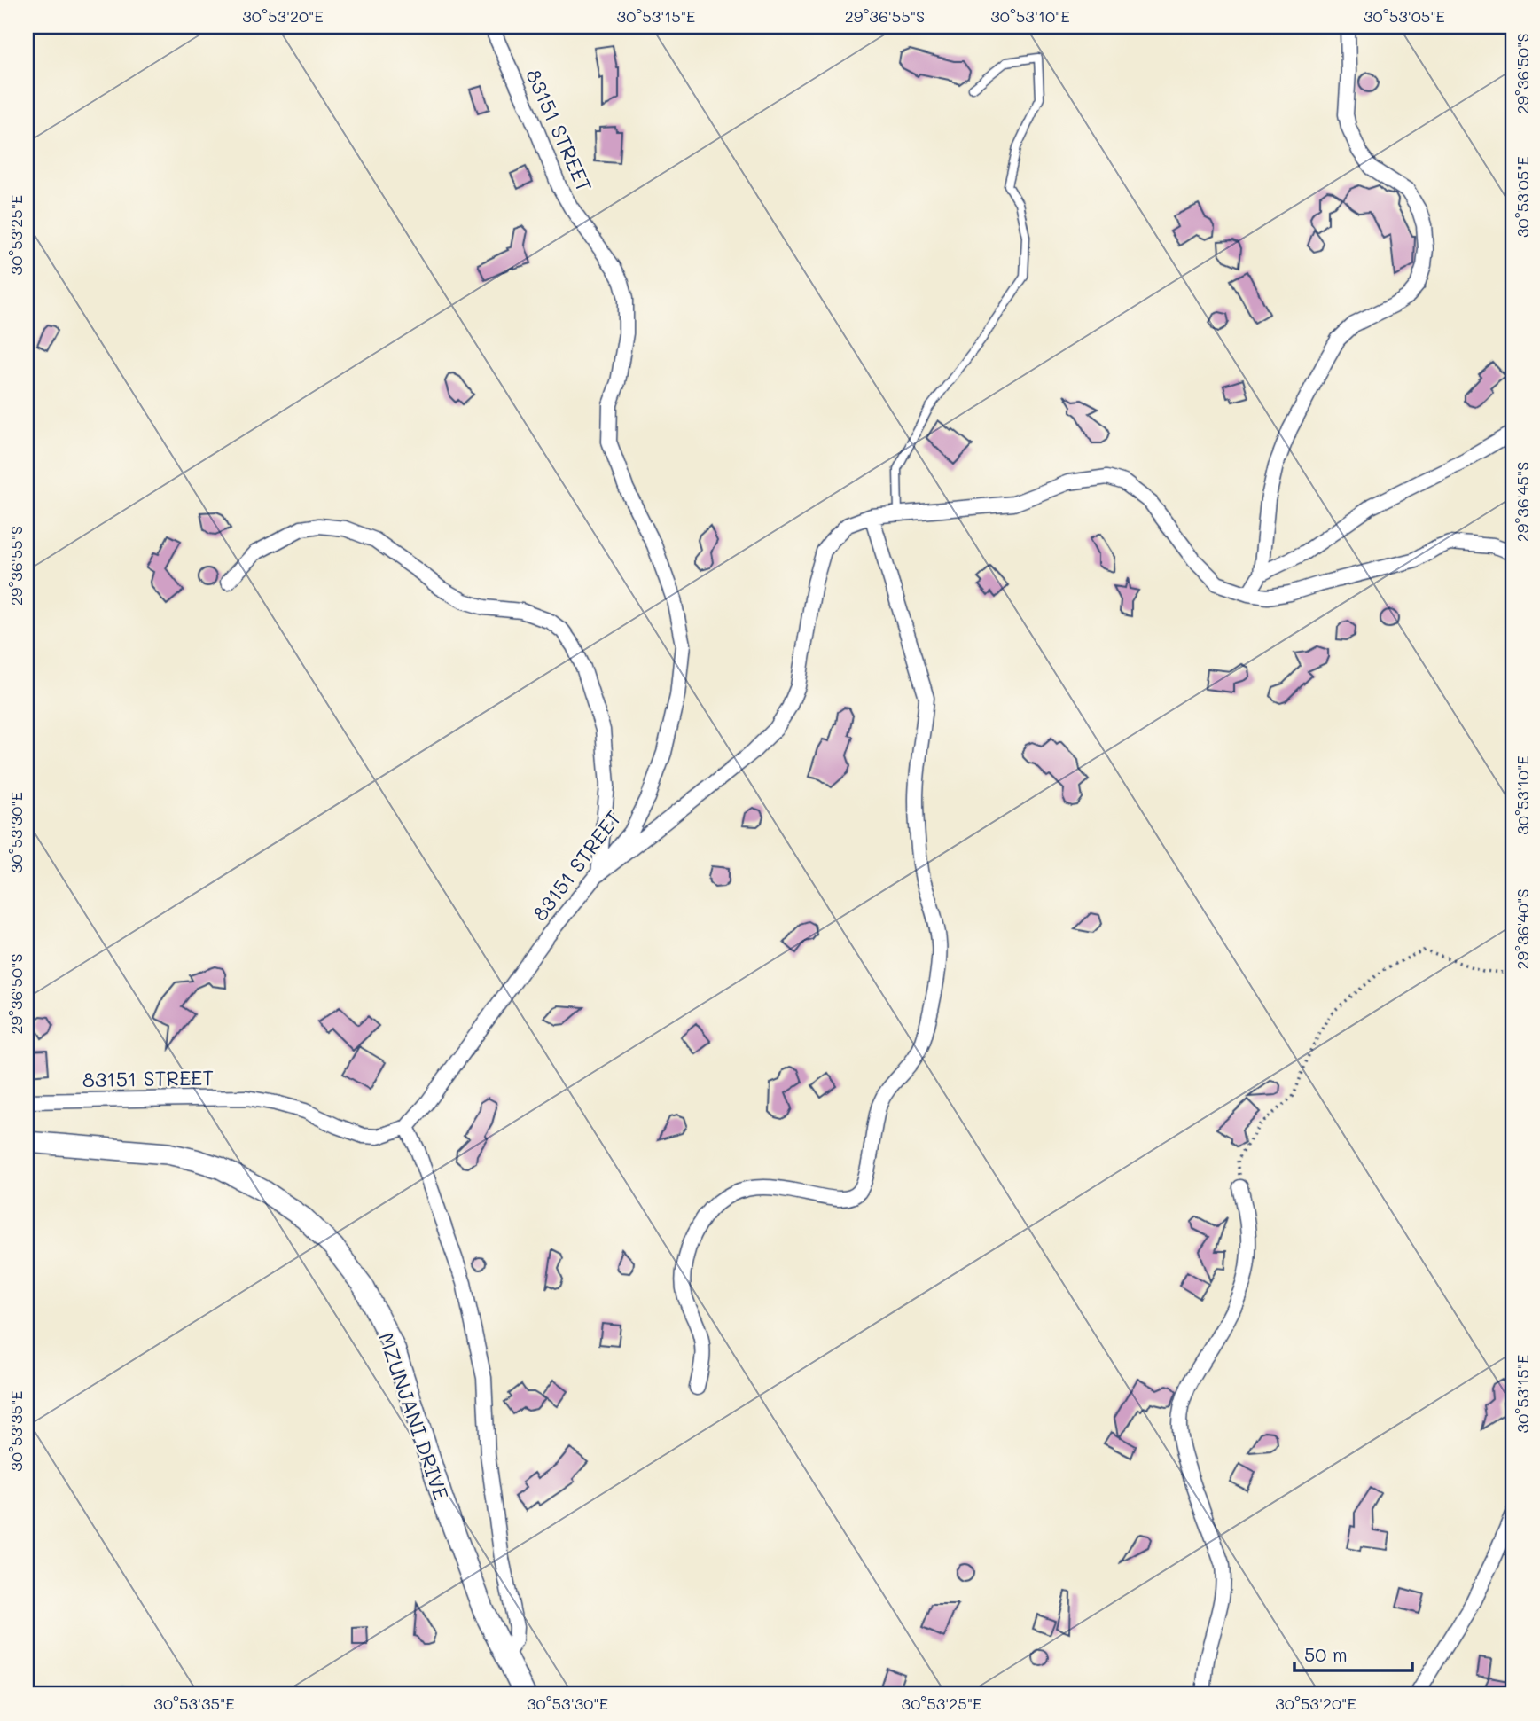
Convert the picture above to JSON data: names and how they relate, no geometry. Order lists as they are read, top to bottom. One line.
{"streets":{"main road":["MZUNJANI DRIVE"],"street":["83151 STREET"]},"scale_bar":"50 m","coordinates":["30°53'20\"E","30°53'15\"E","29°36'55\"S","30°53'10\"E","30°53'05\"E","29°36'50\"S","30°53'25\"E","29°36'45\"S","30°53'30\"E","29°36'40\"S","30°53'35\"E"]}
